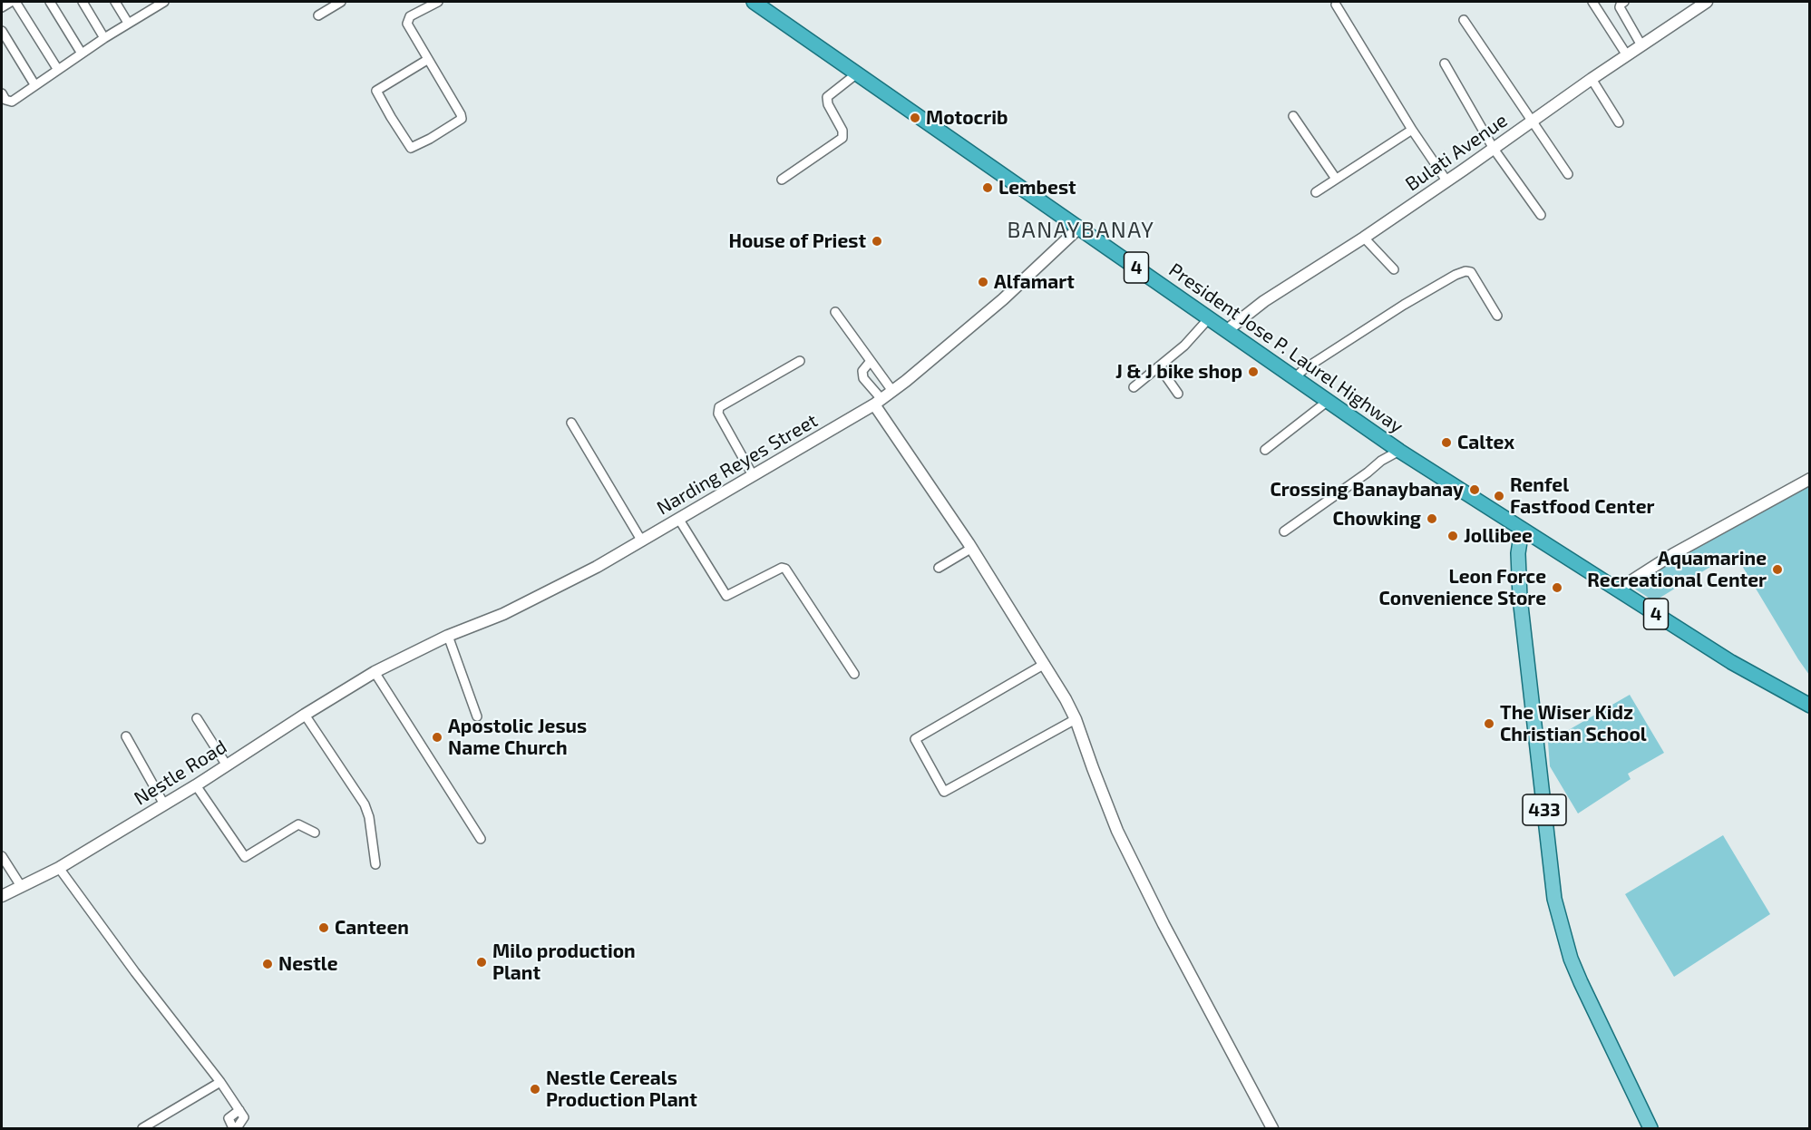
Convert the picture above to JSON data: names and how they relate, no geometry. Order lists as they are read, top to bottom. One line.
{"streets":{"highway":["4","President Jose P. Laurel Highway"],"main road":["433"],"street":["Bulati Avenue","Narding Reyes Street","Nestle Road"]},"crossings":[["Bulati Avenue","President Jose P. Laurel Highway"],["President Jose P. Laurel Highway","Narding Reyes Street"],["President Jose P. Laurel Highway","433"],["Narding Reyes Street","Nestle Road"]],"districts":["BANAYBANAY"],"places":["Motocrib","Lembest","House of Priest","Alfamart","J & J bike shop","Caltex","Crossing Banaybanay","Renfel Fastfood Center","Chowking","Jollibee","Aquamarine Recreational Center","Leon Force Convenience Store","The Wiser Kidz Christian School","Apostolic Jesus Name Church","Canteen","Milo production Plant","Nestle","Nestle Cereals Production Plant"]}
